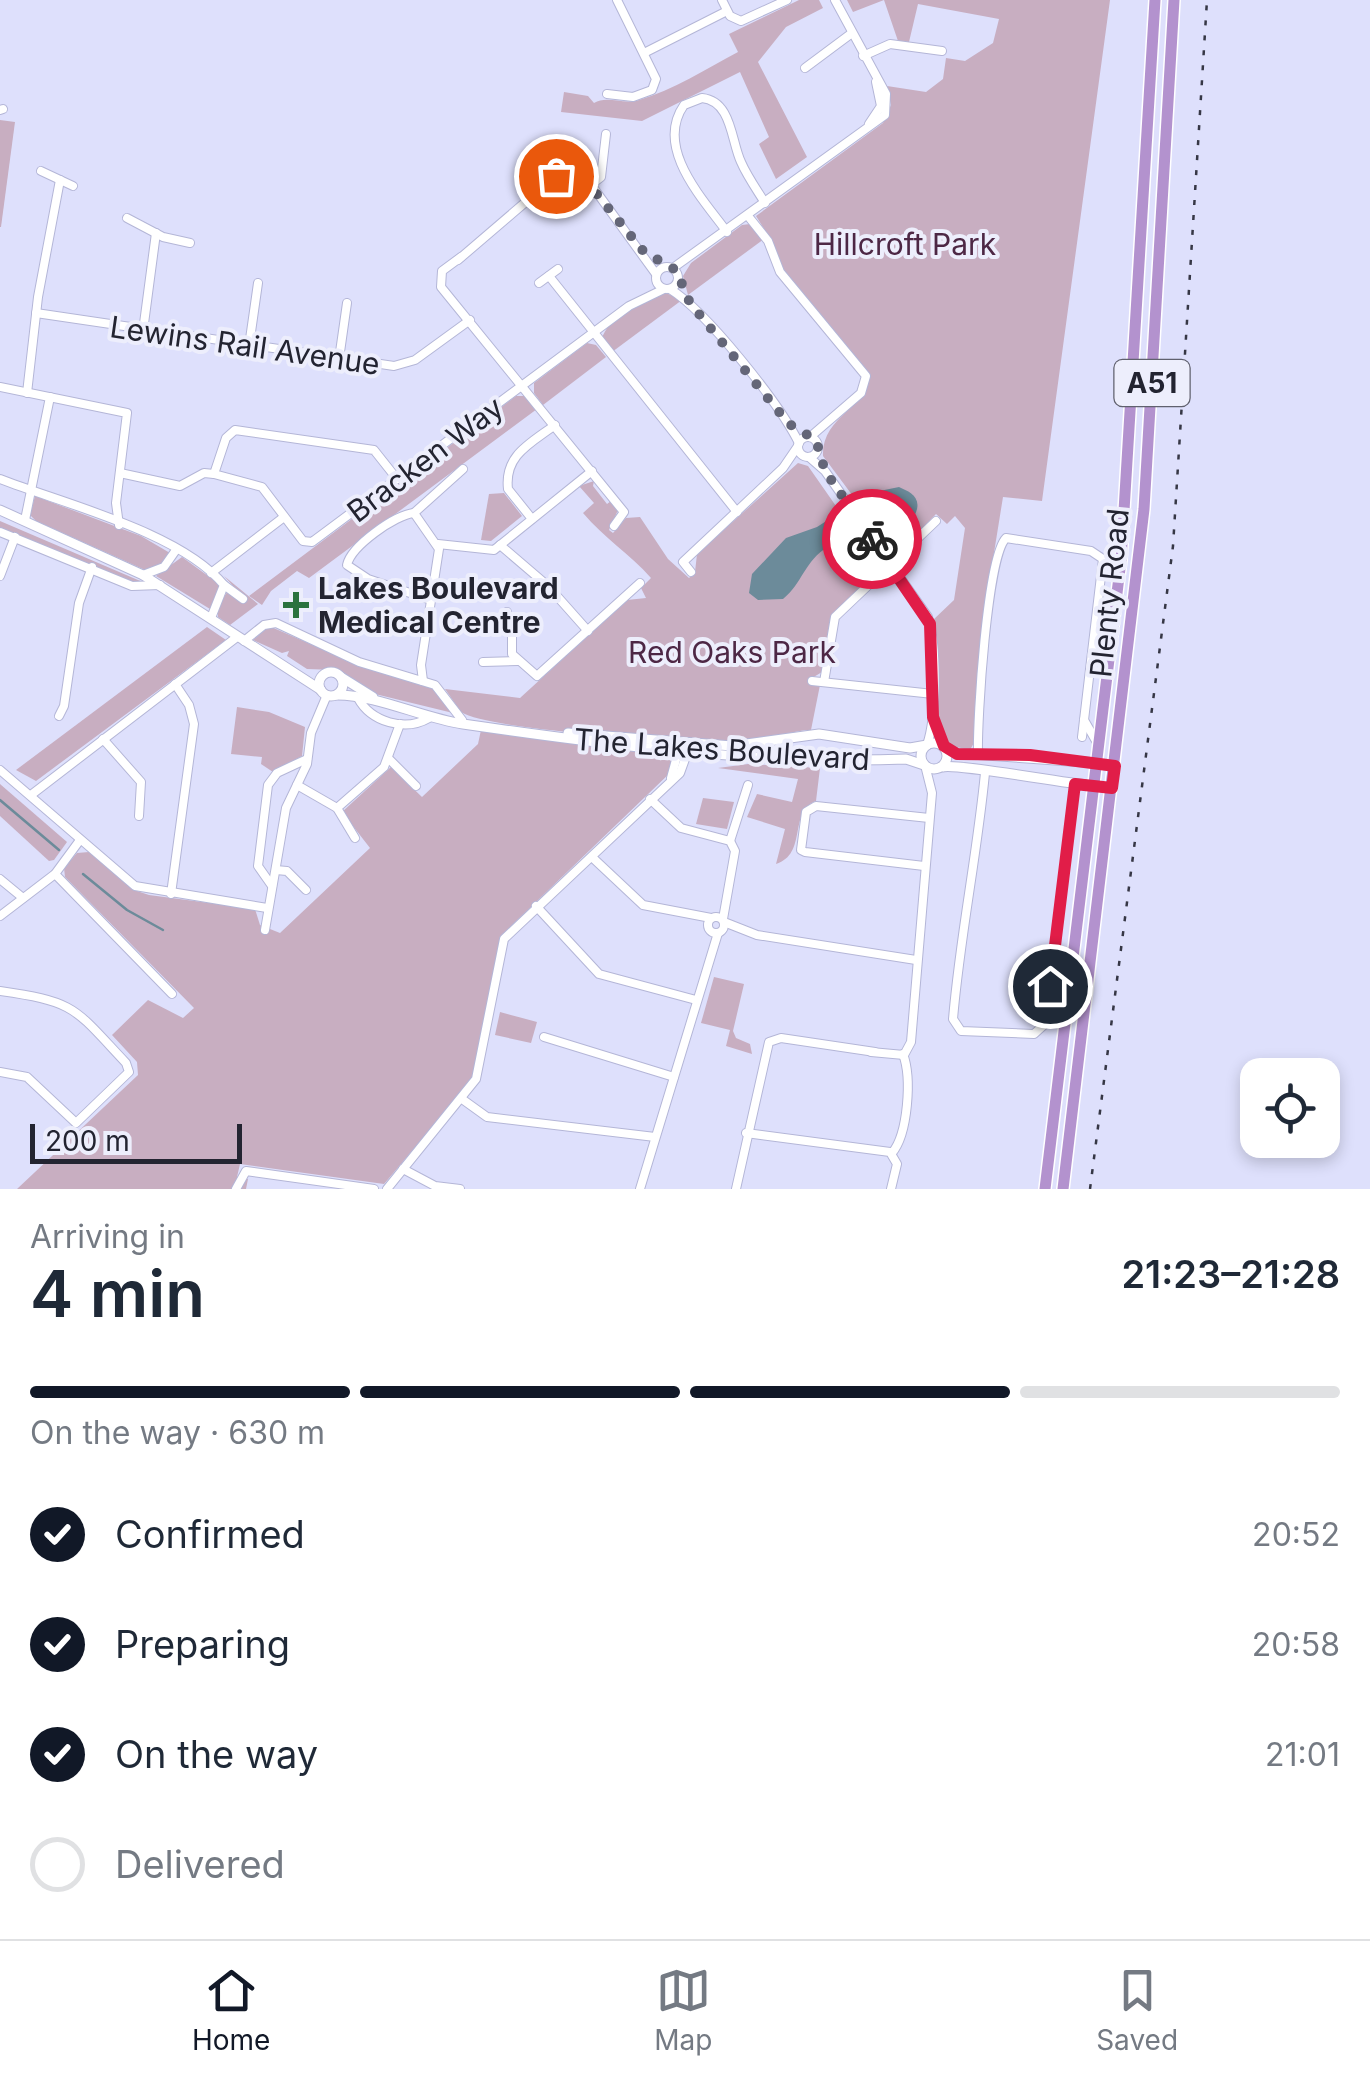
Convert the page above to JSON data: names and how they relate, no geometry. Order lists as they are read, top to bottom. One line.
{"streets":{"highway":["A51","Plenty Road"],"street":["Lewins Rail Avenue","Bracken Way","The Lakes Boulevard"]},"parks":["Hillcroft Park","Red Oaks Park"],"places":{"health":["Lakes Boulevard Medical Centre"]},"scale_bar":"200 m","page":{"scale":"200 m","heading":["4 min","Arriving in","21:23–21:28"],"bar":"On the way · 630 m","list":[["Confirmed","20:52"],["Preparing","20:58"],["On the way","21:01"],"Delivered"],"tabs":["Home","Map","Saved"]}}
